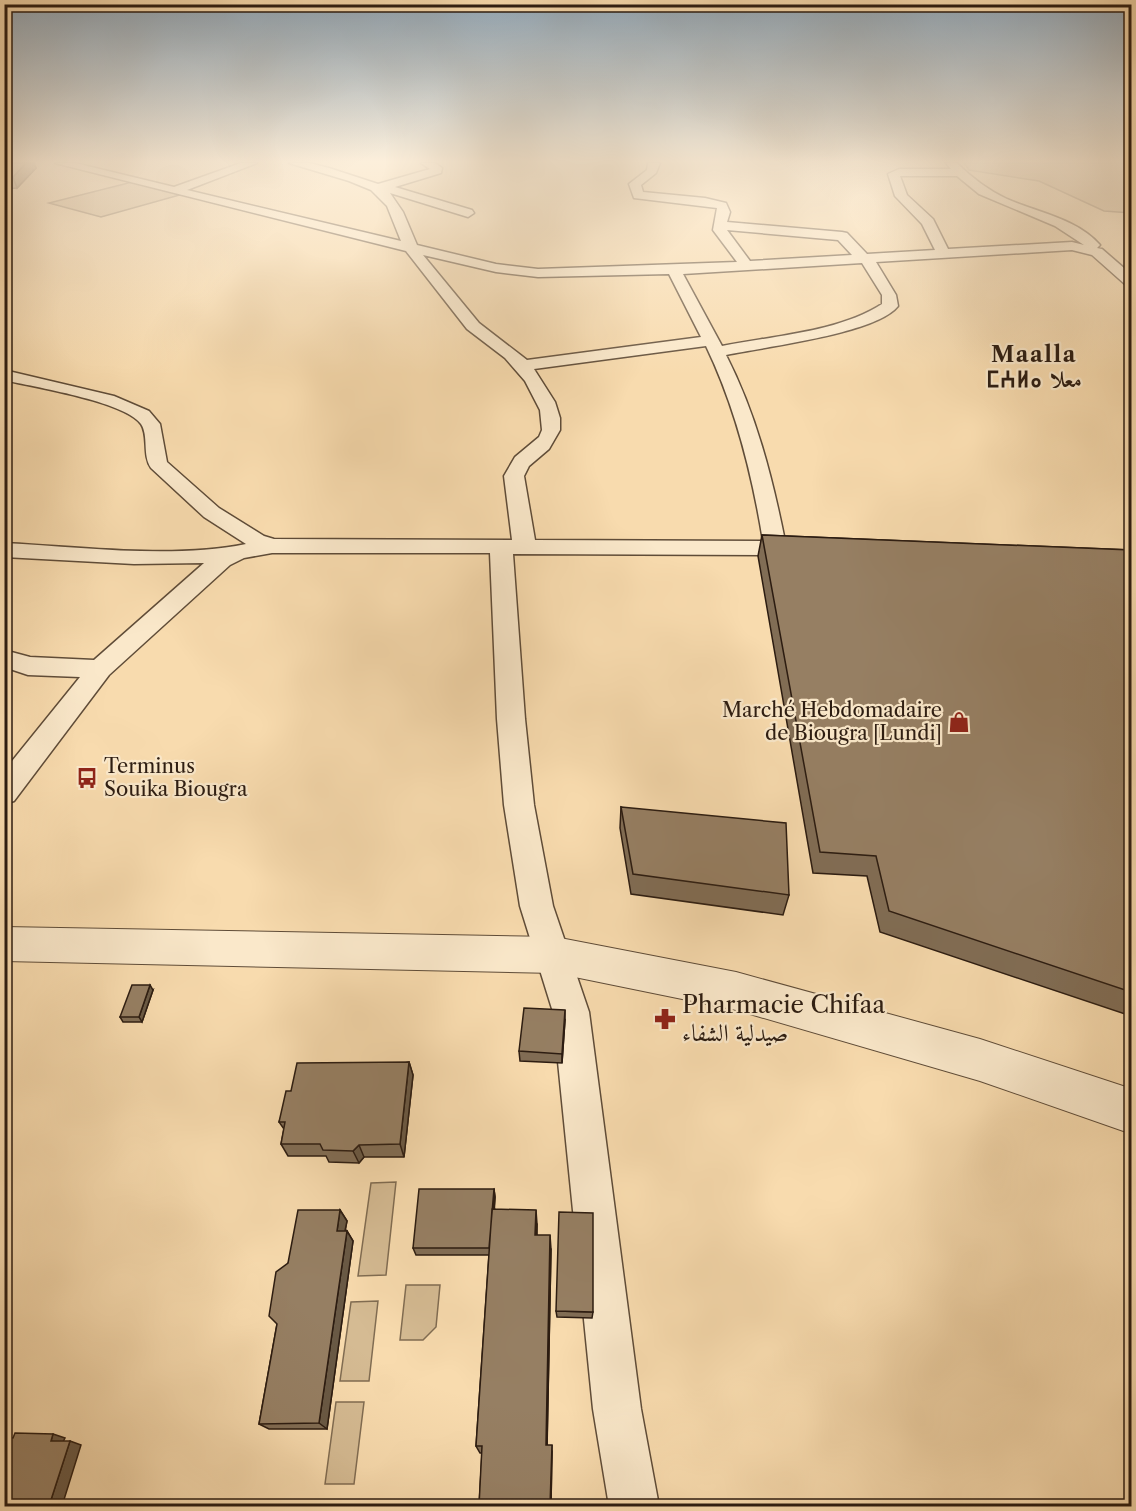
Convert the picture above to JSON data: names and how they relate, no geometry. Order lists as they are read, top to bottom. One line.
{"districts":["Maalla ⵎⵄⵍⴰ معلا"],"places":{"shop":["Marché Hebdomadaire de Biougra [Lundi]"],"bus stop":["Terminus Souika Biougra"],"pharmacy":["Pharmacie Chifaa صيدلية الشفاء"]}}
